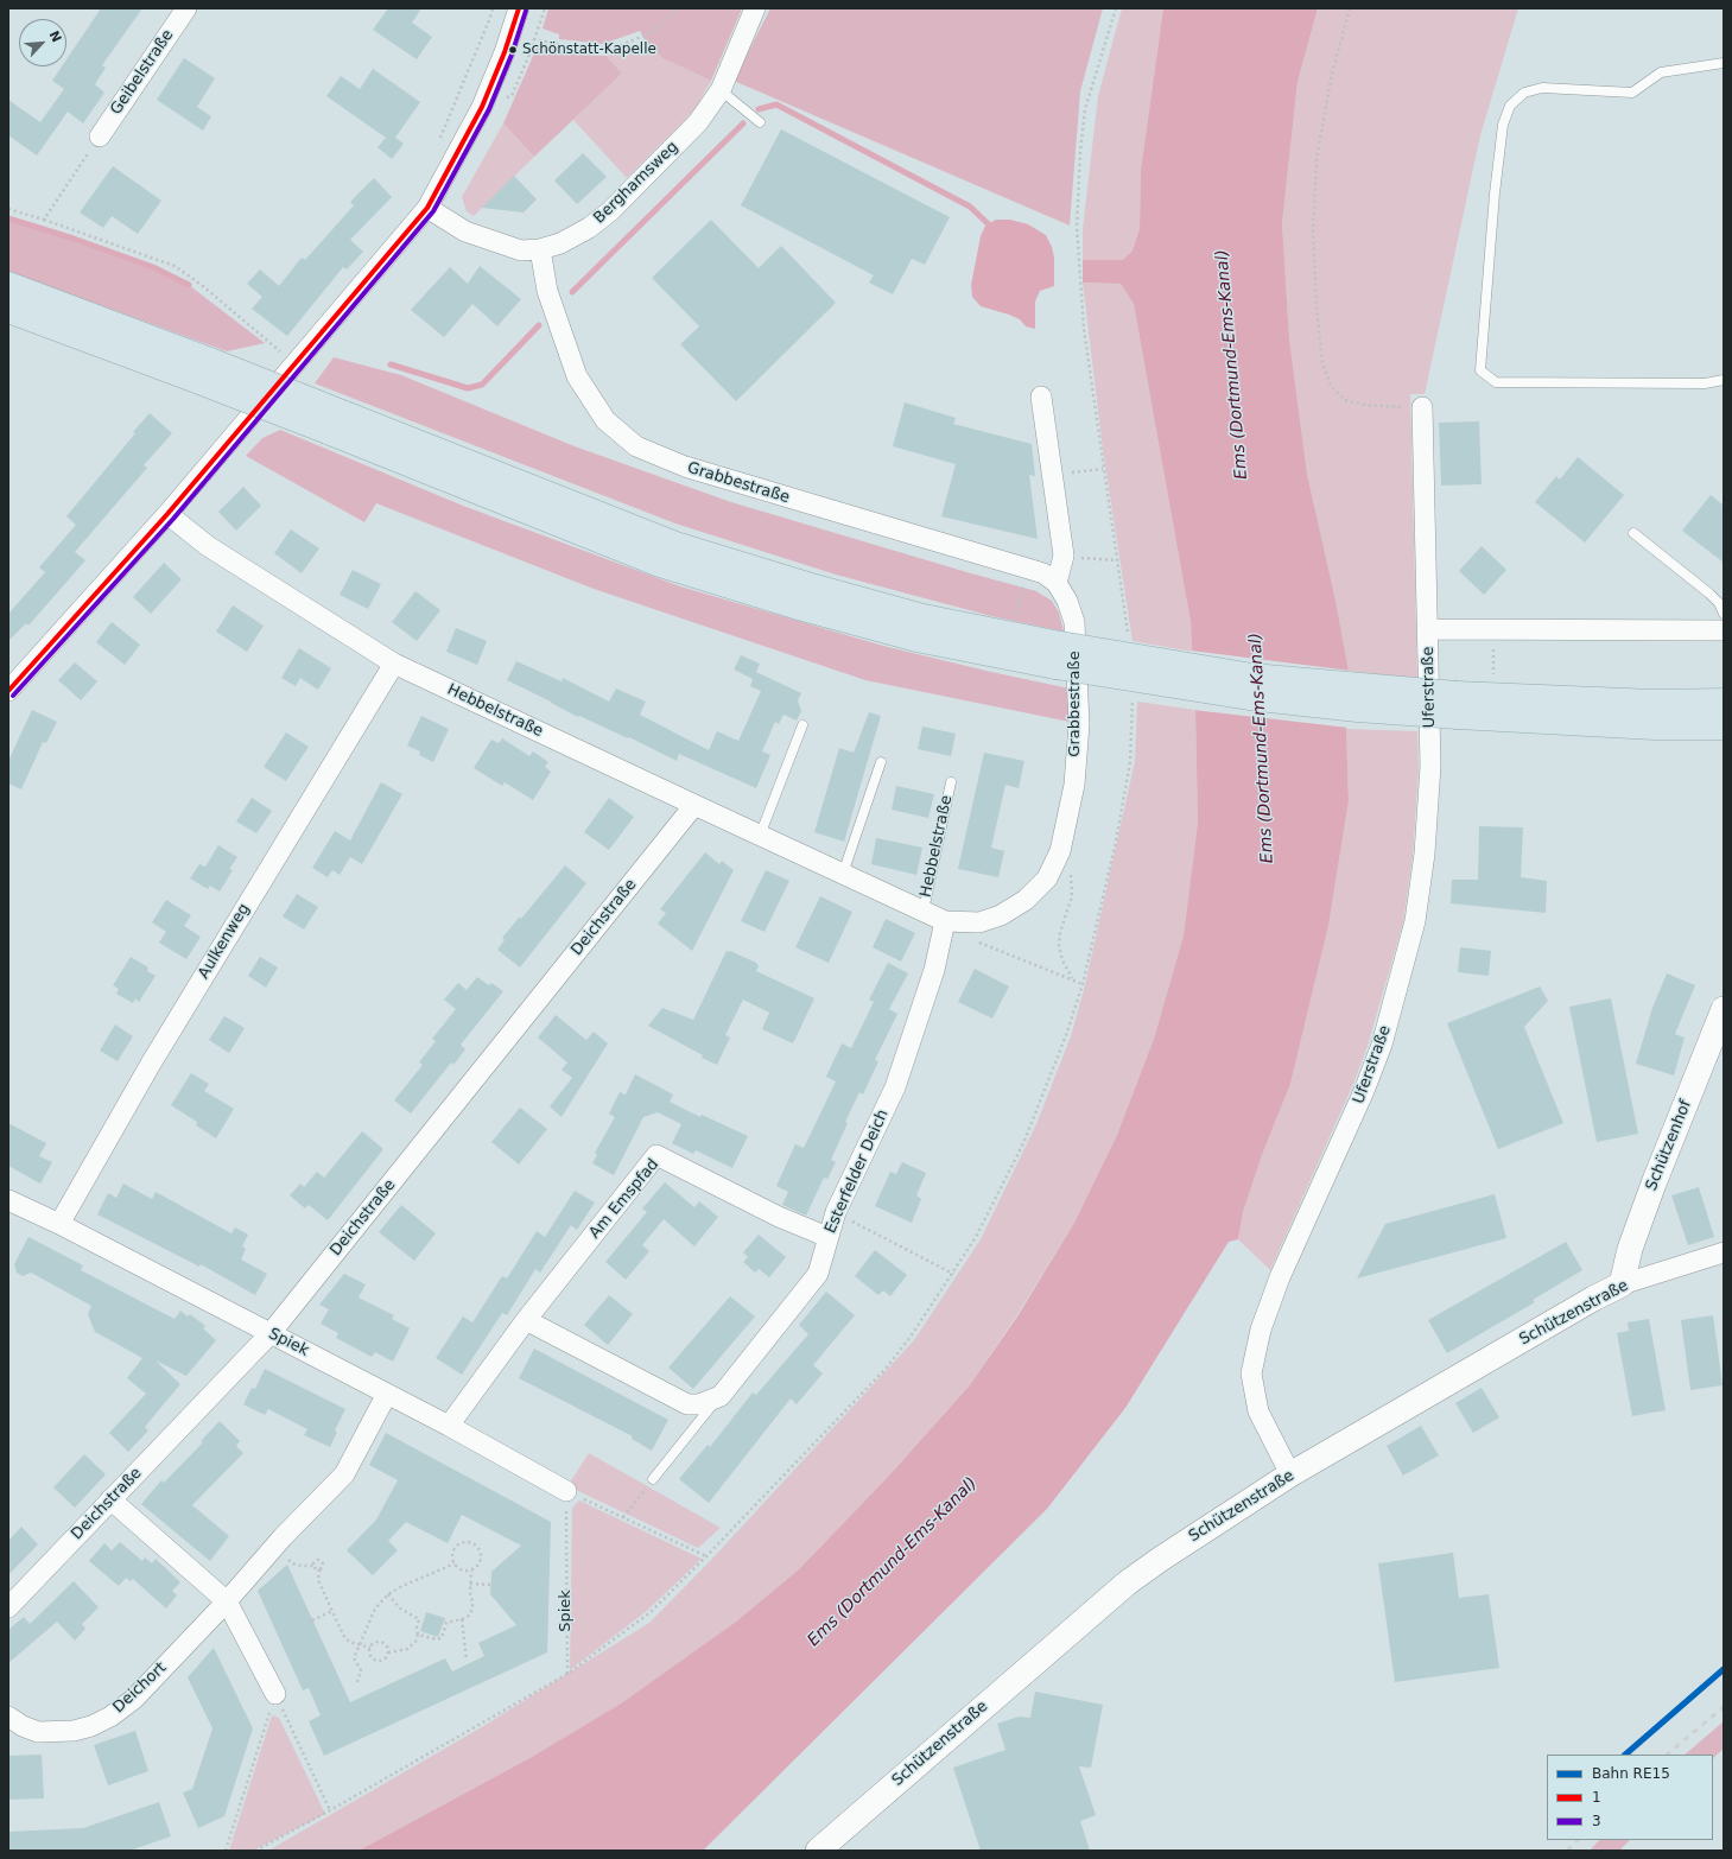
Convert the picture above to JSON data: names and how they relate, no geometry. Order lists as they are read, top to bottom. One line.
{"streets":{"street":["Geibelstraße","Berghamsweg","Grabbestraße","Uferstraße","Hebbelstraße","Deichstraße","Aulkenweg","Schützenhof","Esterfelder Deich","Am Emspfad","Schützenstraße","Spiek","Deichort"]},"crossings":[["Berghamsweg","Grabbestraße"],["Grabbestraße","Hebbelstraße"],["Grabbestraße","Esterfelder Deich"],["Uferstraße","Schützenstraße"],["Hebbelstraße","Deichstraße"],["Hebbelstraße","Aulkenweg"],["Hebbelstraße","Esterfelder Deich"],["Deichstraße","Spiek"],["Aulkenweg","Spiek"],["Schützenhof","Schützenstraße"],["Esterfelder Deich","Am Emspfad"],["Am Emspfad","Spiek"],["Spiek","Deichort"]],"water":["Ems (Dortmund-Ems-Kanal)"],"places":["Schönstatt-Kapelle"],"lines":["transit line 1","transit line 3","rail line RE15"],"legend":["Bahn RE15","1","3"],"north":"top right"}
